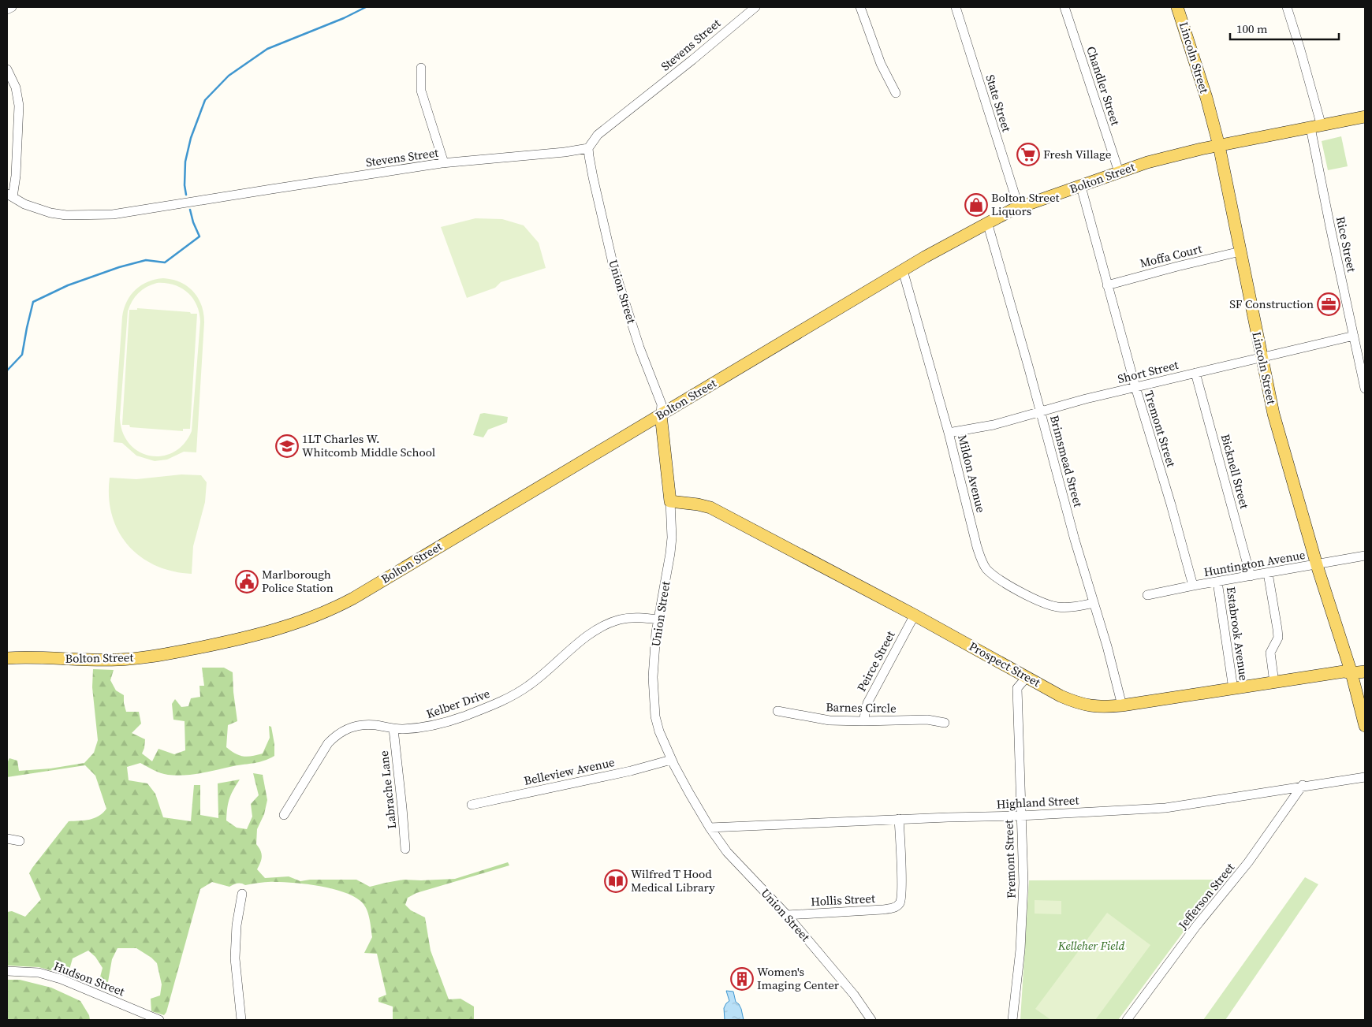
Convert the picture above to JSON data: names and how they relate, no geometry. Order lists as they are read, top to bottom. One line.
{"streets":{"main road":["Lincoln Street","Bolton Street","Union Street","Prospect Street"],"street":["Stevens Street","Chandler Street","State Street","Rice Street","Moffa Court","Short Street","Tremont Street","Brimsmead Street","Bicknell Street","Mildon Avenue","Huntington Avenue","Estabrook Avenue","Peirce Street","Kelber Drive","Barnes Circle","Belleview Avenue","Labrache Lane","Highland Street","Fremont Street","Jefferson Street","Hollis Street","Hudson Street"]},"crossings":[["Stevens Street","Union Street"],["Lincoln Street","Bolton Street"],["Lincoln Street","Moffa Court"],["Lincoln Street","Short Street"],["Lincoln Street","Huntington Avenue"],["Lincoln Street","Prospect Street"],["Chandler Street","Bolton Street"],["State Street","Bolton Street"],["Bolton Street","Rice Street"],["Bolton Street","Union Street"],["Bolton Street","Tremont Street"],["Bolton Street","Brimsmead Street"],["Bolton Street","Mildon Avenue"],["Rice Street","Short Street"],["Moffa Court","Tremont Street"],["Union Street","Prospect Street"],["Union Street","Kelber Drive"],["Union Street","Belleview Avenue"],["Union Street","Highland Street"],["Union Street","Hollis Street"],["Short Street","Tremont Street"],["Short Street","Brimsmead Street"],["Short Street","Bicknell Street"],["Short Street","Mildon Avenue"],["Tremont Street","Huntington Avenue"],["Brimsmead Street","Mildon Avenue"],["Brimsmead Street","Prospect Street"],["Bicknell Street","Huntington Avenue"],["Huntington Avenue","Estabrook Avenue"],["Estabrook Avenue","Prospect Street"],["Peirce Street","Prospect Street"],["Peirce Street","Barnes Circle"],["Prospect Street","Fremont Street"],["Kelber Drive","Labrache Lane"],["Highland Street","Fremont Street"],["Highland Street","Jefferson Street"],["Highland Street","Hollis Street"]],"parks":["Kelleher Field"],"places":{"supermarket":["Fresh Village"],"shop":["Bolton Street Liquors"],"office":["SF Construction"],"school or university":["1LT Charles W. Whitcomb Middle School"],"public building":["Marlborough Police Station"],"library":["Wilfred T Hood Medical Library"],"building":["Women's Imaging Center"]},"scale_bar":"100 m"}
